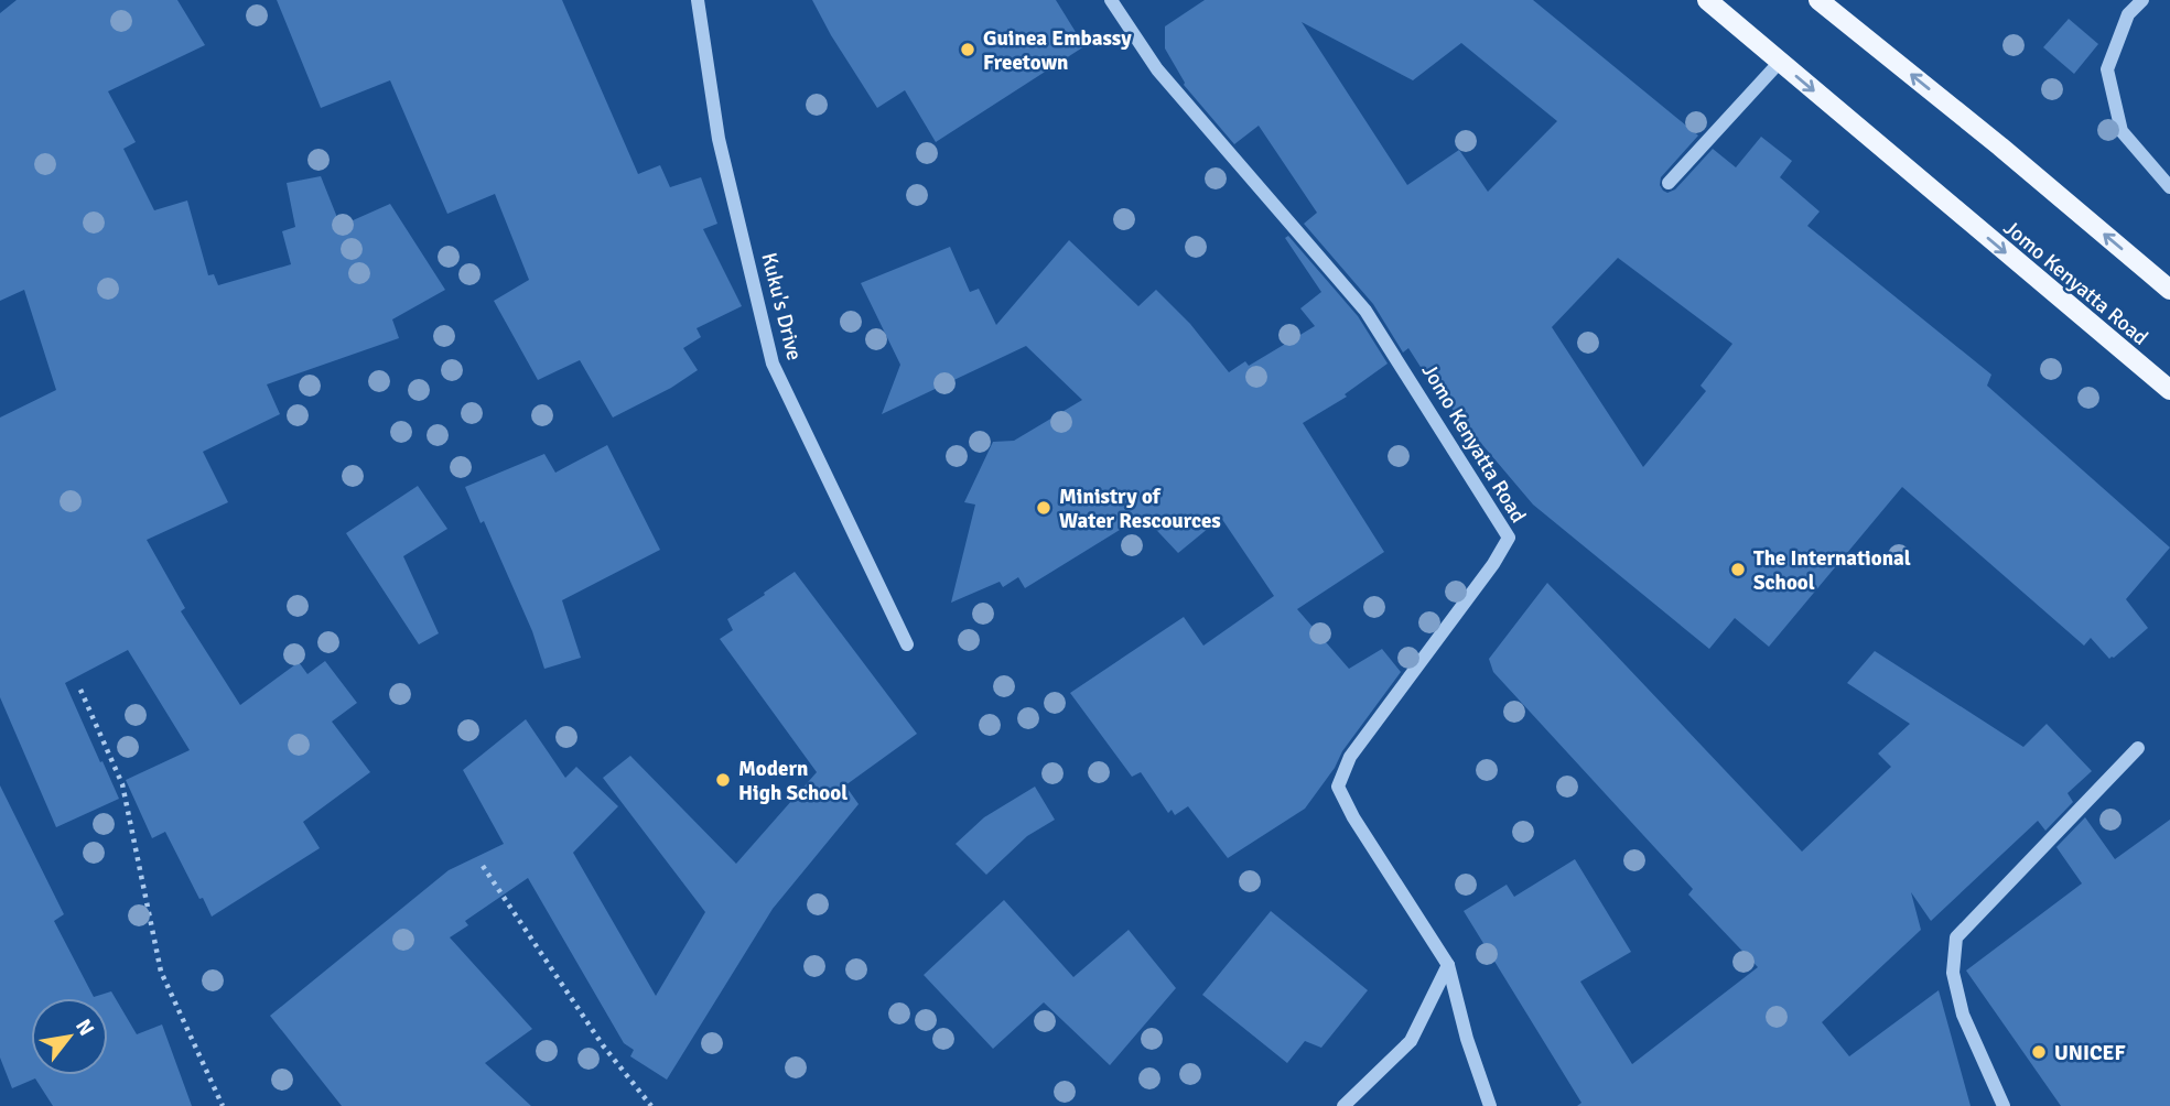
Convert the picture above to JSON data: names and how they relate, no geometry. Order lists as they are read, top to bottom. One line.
{"streets":{"main road":["Jomo Kenyatta Road"],"street":["Kuku's Drive"]},"places":["Guinea Embassy Freetown","Ministry of Water Rescources","The International School","Modern High School","UNICEF"],"north":"top right"}
